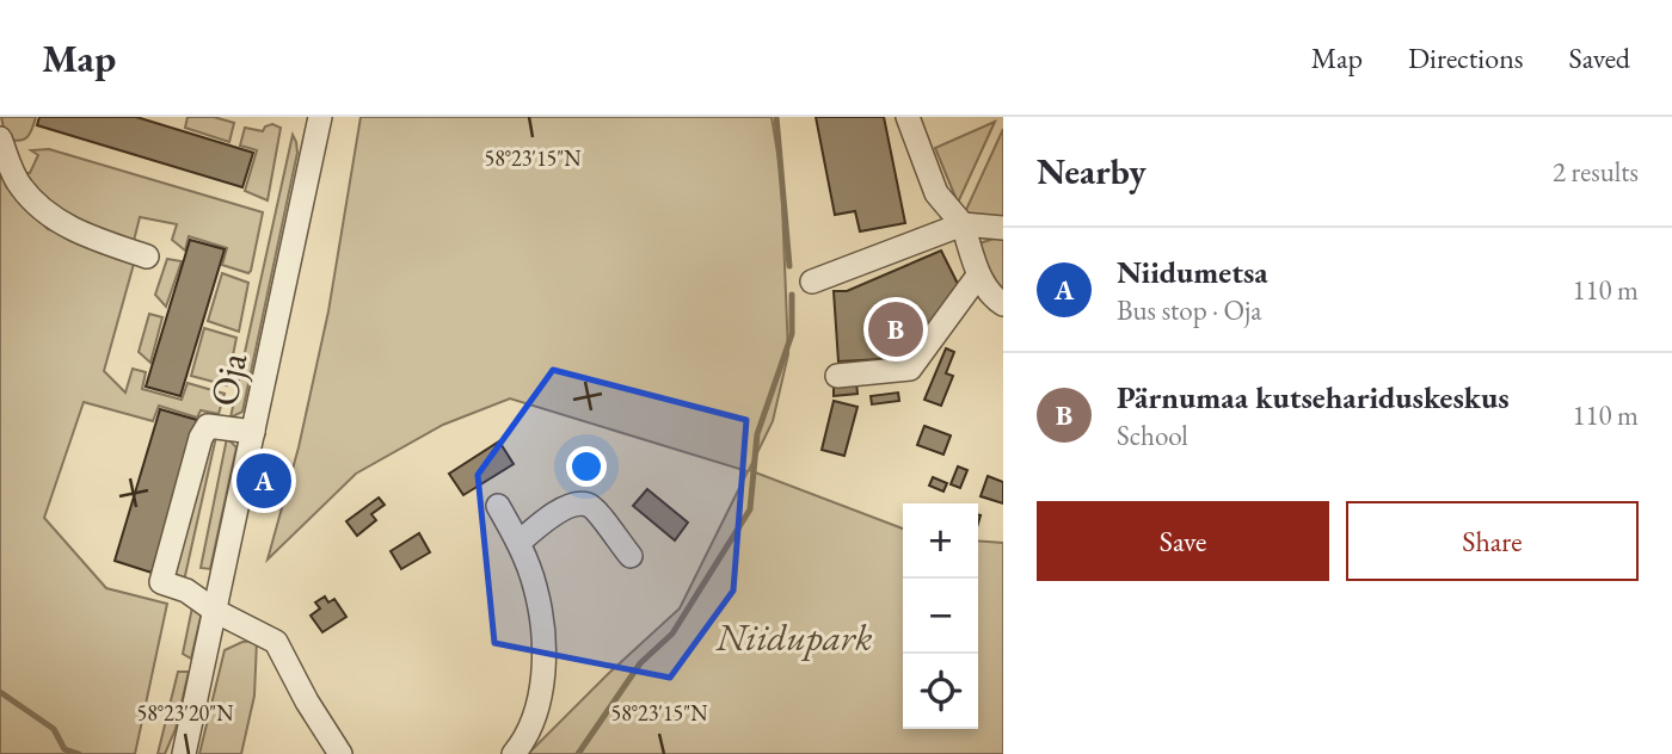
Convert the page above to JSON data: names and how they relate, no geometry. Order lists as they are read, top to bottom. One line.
{"streets":{"street":["Oja"]},"parks":["Niidupark"],"page":{"header":"Map","nav":["Map","Directions","Saved"],"heading":["Nearby","2 results"],"list":[{"mark":"A","name":"Niidumetsa","note":"Bus stop · Oja","value":"110 m"},{"mark":"B","name":"Pärnumaa kutsehariduskeskus","note":"School","value":"110 m"}],"pins":["B","A"],"buttons":["Save","Share"],"map_buttons":["+","−"]},"coordinates":["58°23'15\"N","58°23'20\"N"]}
